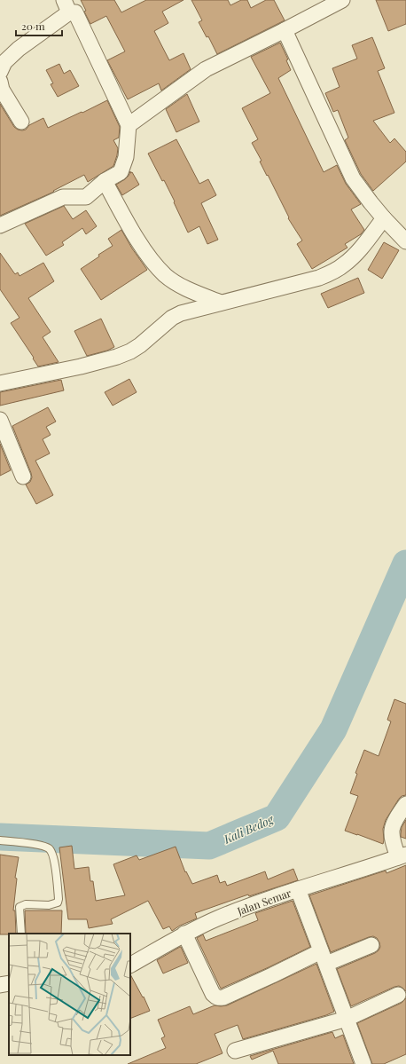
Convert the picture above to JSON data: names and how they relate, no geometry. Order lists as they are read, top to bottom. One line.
{"streets":{"street":["Jalan Semar"]},"water":["Kali Bedog"],"scale_bar":"20 m"}
